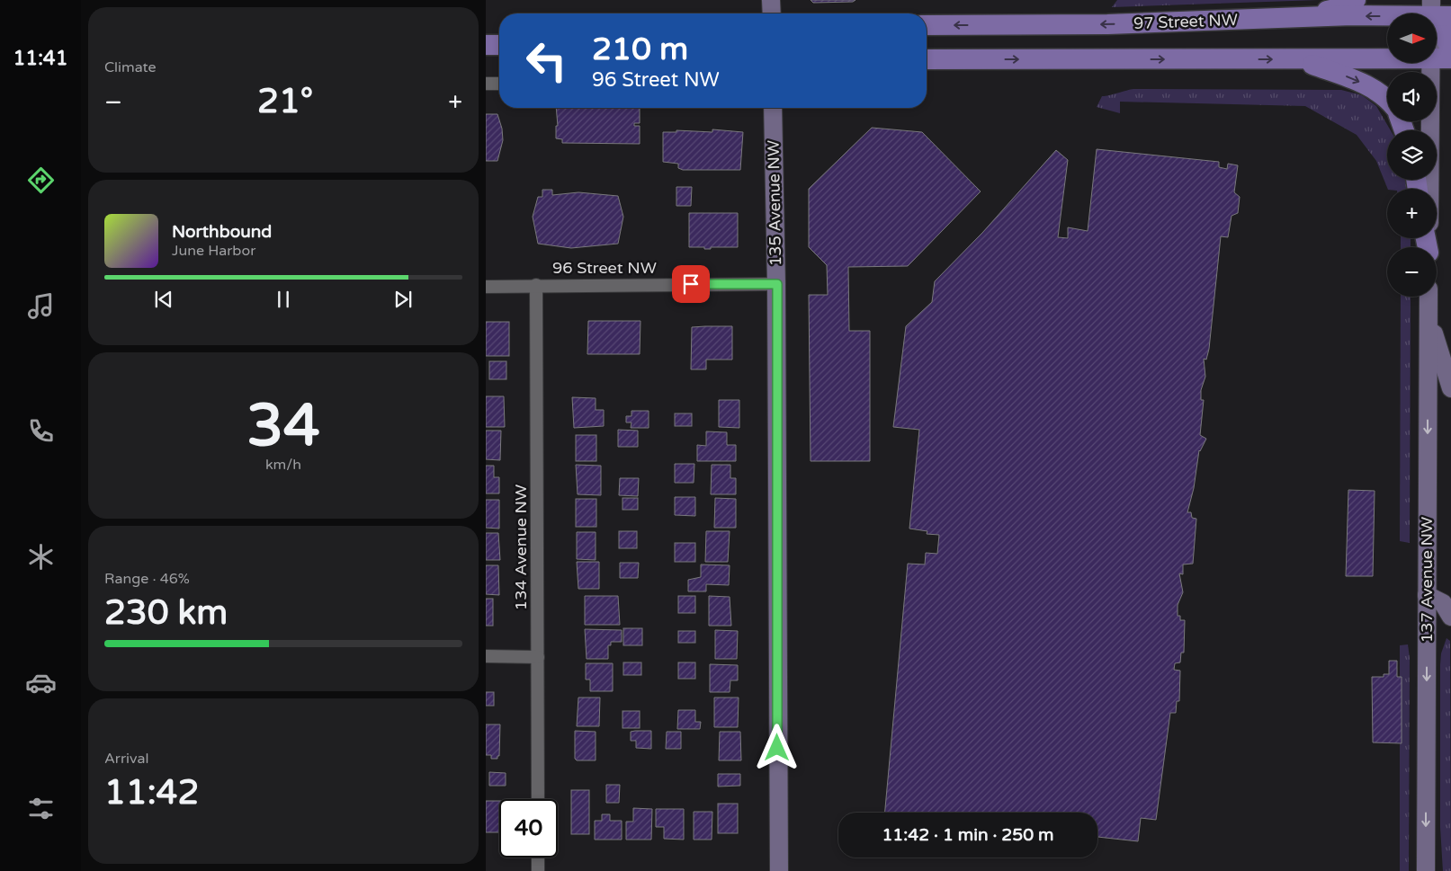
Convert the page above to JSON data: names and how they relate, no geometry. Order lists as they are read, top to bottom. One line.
{"streets":{"main road":["97 Street NW","135 Avenue NW","137 Avenue NW"],"street":["96 Street NW","134 Avenue NW"]},"crossings":[["135 Avenue NW","96 Street NW"],["96 Street NW","134 Avenue NW"]],"one_way":["137 Avenue NW"],"north":"right","page":{"tabs":"11:41","tile":["Climate",["34","km/h"],["Range · 46%","230 km"],["Arrival","11:42"]],"map_buttons":["+","−"],"turn":["210 m","96 Street NW"],"heat":["−","21°","+"],"song":["Northbound","June Harbor"],"limit":"40","trip":"11:42 · 1 min · 250 m"}}
